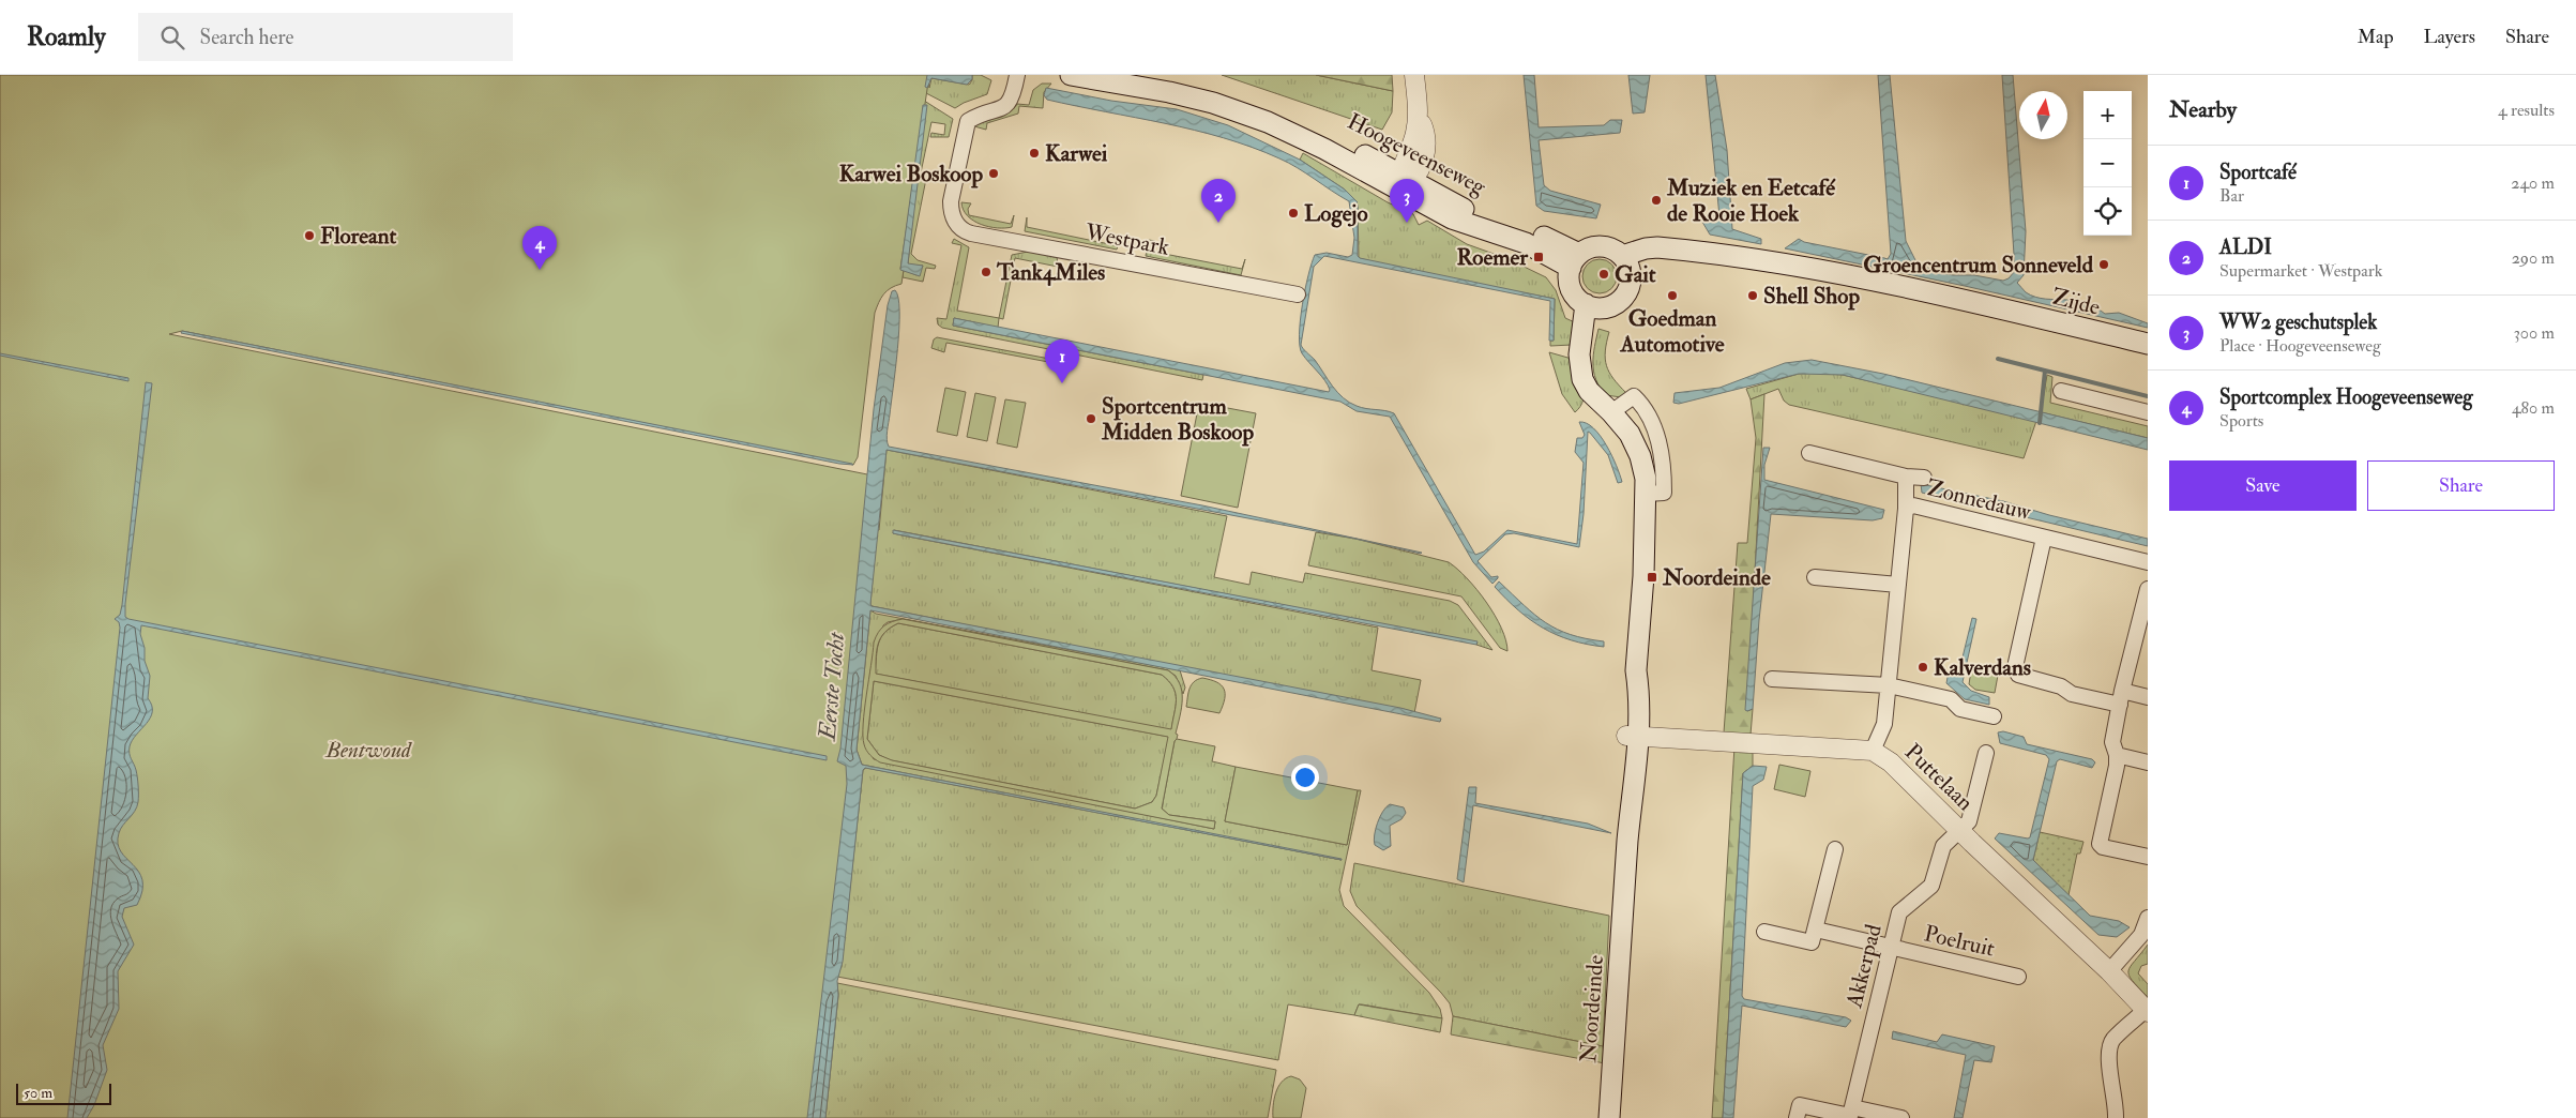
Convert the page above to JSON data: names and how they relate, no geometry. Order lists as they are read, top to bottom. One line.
{"streets":{"main road":["Hoogeveenseweg","Zijde","Noordeinde"],"street":["Westpark","Zonnedauw","Puttelaan","Poelruit","Akkerpad"]},"crossings":[["Hoogeveenseweg","Zijde"],["Hoogeveenseweg","Noordeinde"],["Zijde","Noordeinde"],["Puttelaan","Akkerpad"],["Puttelaan","Noordeinde"],["Poelruit","Akkerpad"]],"water":["Eerste Tocht"],"parks":["Bentwoud"],"places":{"other":["Karwei","Karwei Boskoop","Muziek en Eetcafé de Rooie Hoek","Logejo","Floreant","Groencentrum Sonneveld","Tank4Miles","Gait","Goedman Automotive","Shell Shop","Sportcentrum Midden Boskoop","Kalverdans"],"transit":["Roemer","Noordeinde"]},"scale_bar":"50 m","north":"top","page":{"header":"Roamly","search":"Search here","nav":["Map","Layers","Share"],"heading":["Nearby","4 results"],"map_buttons":["+","−"],"list":[{"mark":"1","name":"Sportcafé","note":"Bar","value":"240 m"},{"mark":"2","name":"ALDI","note":"Supermarket · Westpark","value":"290 m"},{"mark":"3","name":"WW2 geschutsplek","note":"Place · Hoogeveenseweg","value":"300 m"},{"mark":"4","name":"Sportcomplex Hoogeveenseweg","note":"Sports","value":"480 m"}],"pins":["2","3","4","1"],"buttons":["Save","Share"],"scale":"50 m"}}
